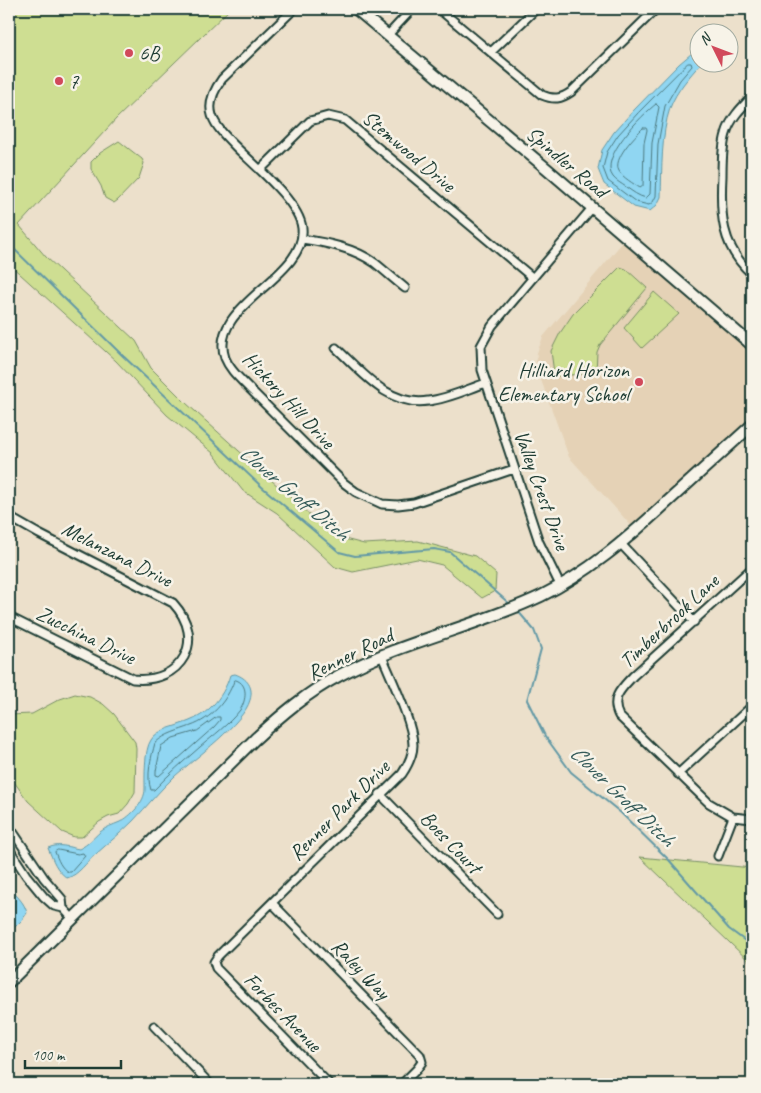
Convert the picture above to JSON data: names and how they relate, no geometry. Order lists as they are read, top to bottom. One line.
{"streets":{"main road":["Spindler Road","Renner Road"],"street":["Stemwood Drive","Hickory Hill Drive","Valley Crest Drive","Melanzana Drive","Timberbrook Lane","Zucchina Drive","Renner Park Drive","Boes Court","Raley Way","Forbes Avenue"]},"crossings":[["Stemwood Drive","Valley Crest Drive"],["Spindler Road","Valley Crest Drive"],["Hickory Hill Drive","Valley Crest Drive"],["Valley Crest Drive","Renner Road"],["Melanzana Drive","Zucchina Drive"],["Renner Road","Renner Park Drive"],["Renner Park Drive","Boes Court"],["Renner Park Drive","Raley Way"],["Renner Park Drive","Forbes Avenue"]],"water":["Clover Groff Ditch"],"places":["6B","7","Hilliard Horizon Elementary School"],"scale_bar":"100 m","north":"top left"}
